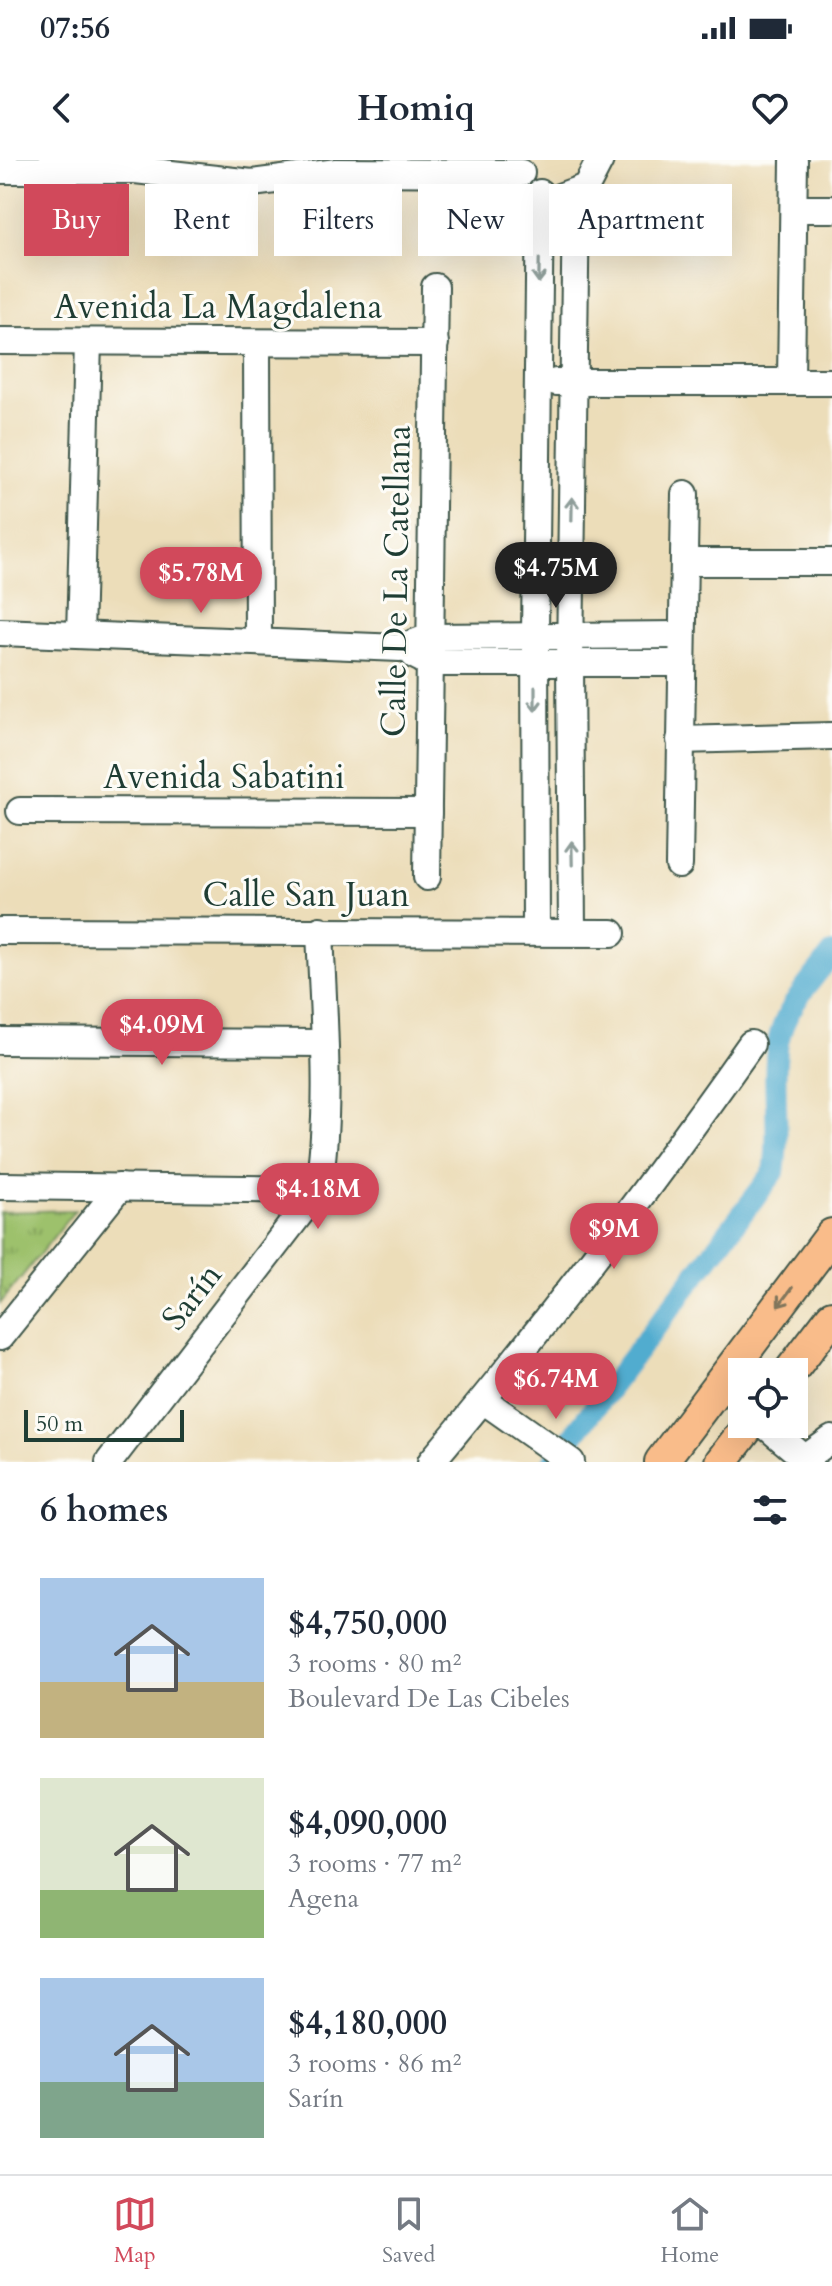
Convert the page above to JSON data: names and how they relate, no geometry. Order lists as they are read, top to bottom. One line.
{"streets":{"street":["Avenida La Magdalena","Calle De La Catellana","Avenida Sabatini","Calle San Juan","Sarín"]},"crossings":[["Avenida La Magdalena","Calle De La Catellana"],["Calle De La Catellana","Avenida Sabatini"]],"scale_bar":"50 m","page":{"status":"07:56","header":"Homiq","chip":["Buy","Rent","Filters","New","Apartment"],"price":["$4.75M","$5.78M","$4.09M","$4.18M","$9M","$6.74M"],"scale":"50 m","heading":"6 homes","list":[{"name":"$4,750,000","note":"3 rooms · 80 m² · Boulevard De Las Cibeles"},{"name":"$4,090,000","note":"3 rooms · 77 m² · Agena"},{"name":"$4,180,000","note":"3 rooms · 86 m² · Sarín"}],"tabs":["Map","Saved","Home"]}}
